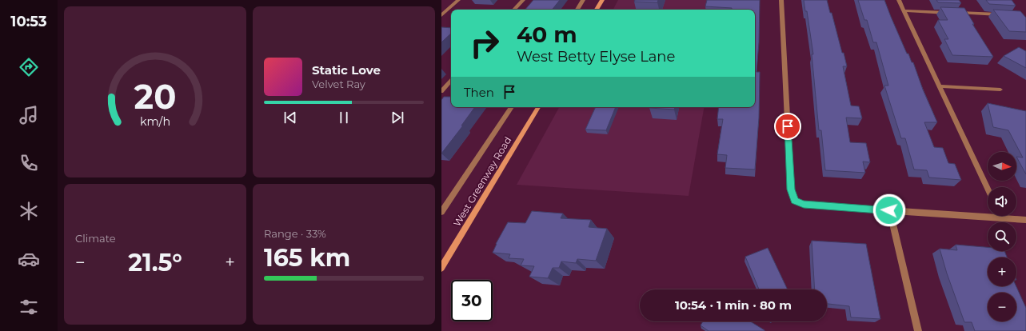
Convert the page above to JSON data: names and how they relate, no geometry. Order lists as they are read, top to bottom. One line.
{"streets":{"main road":["West Greenway Road"]},"north":"right","page":{"tabs":"10:53","turn":["40 m","West Betty Elyse Lane"],"song":["Static Love","Velvet Ray"],"then":"Then","map_buttons":["+","−"],"tile":["Climate",["Range · 33%","165 km"]],"heat":["−","21.5°","+"],"limit":"30","trip":"10:54 · 1 min · 80 m","gauge":["20","km/h"]}}
